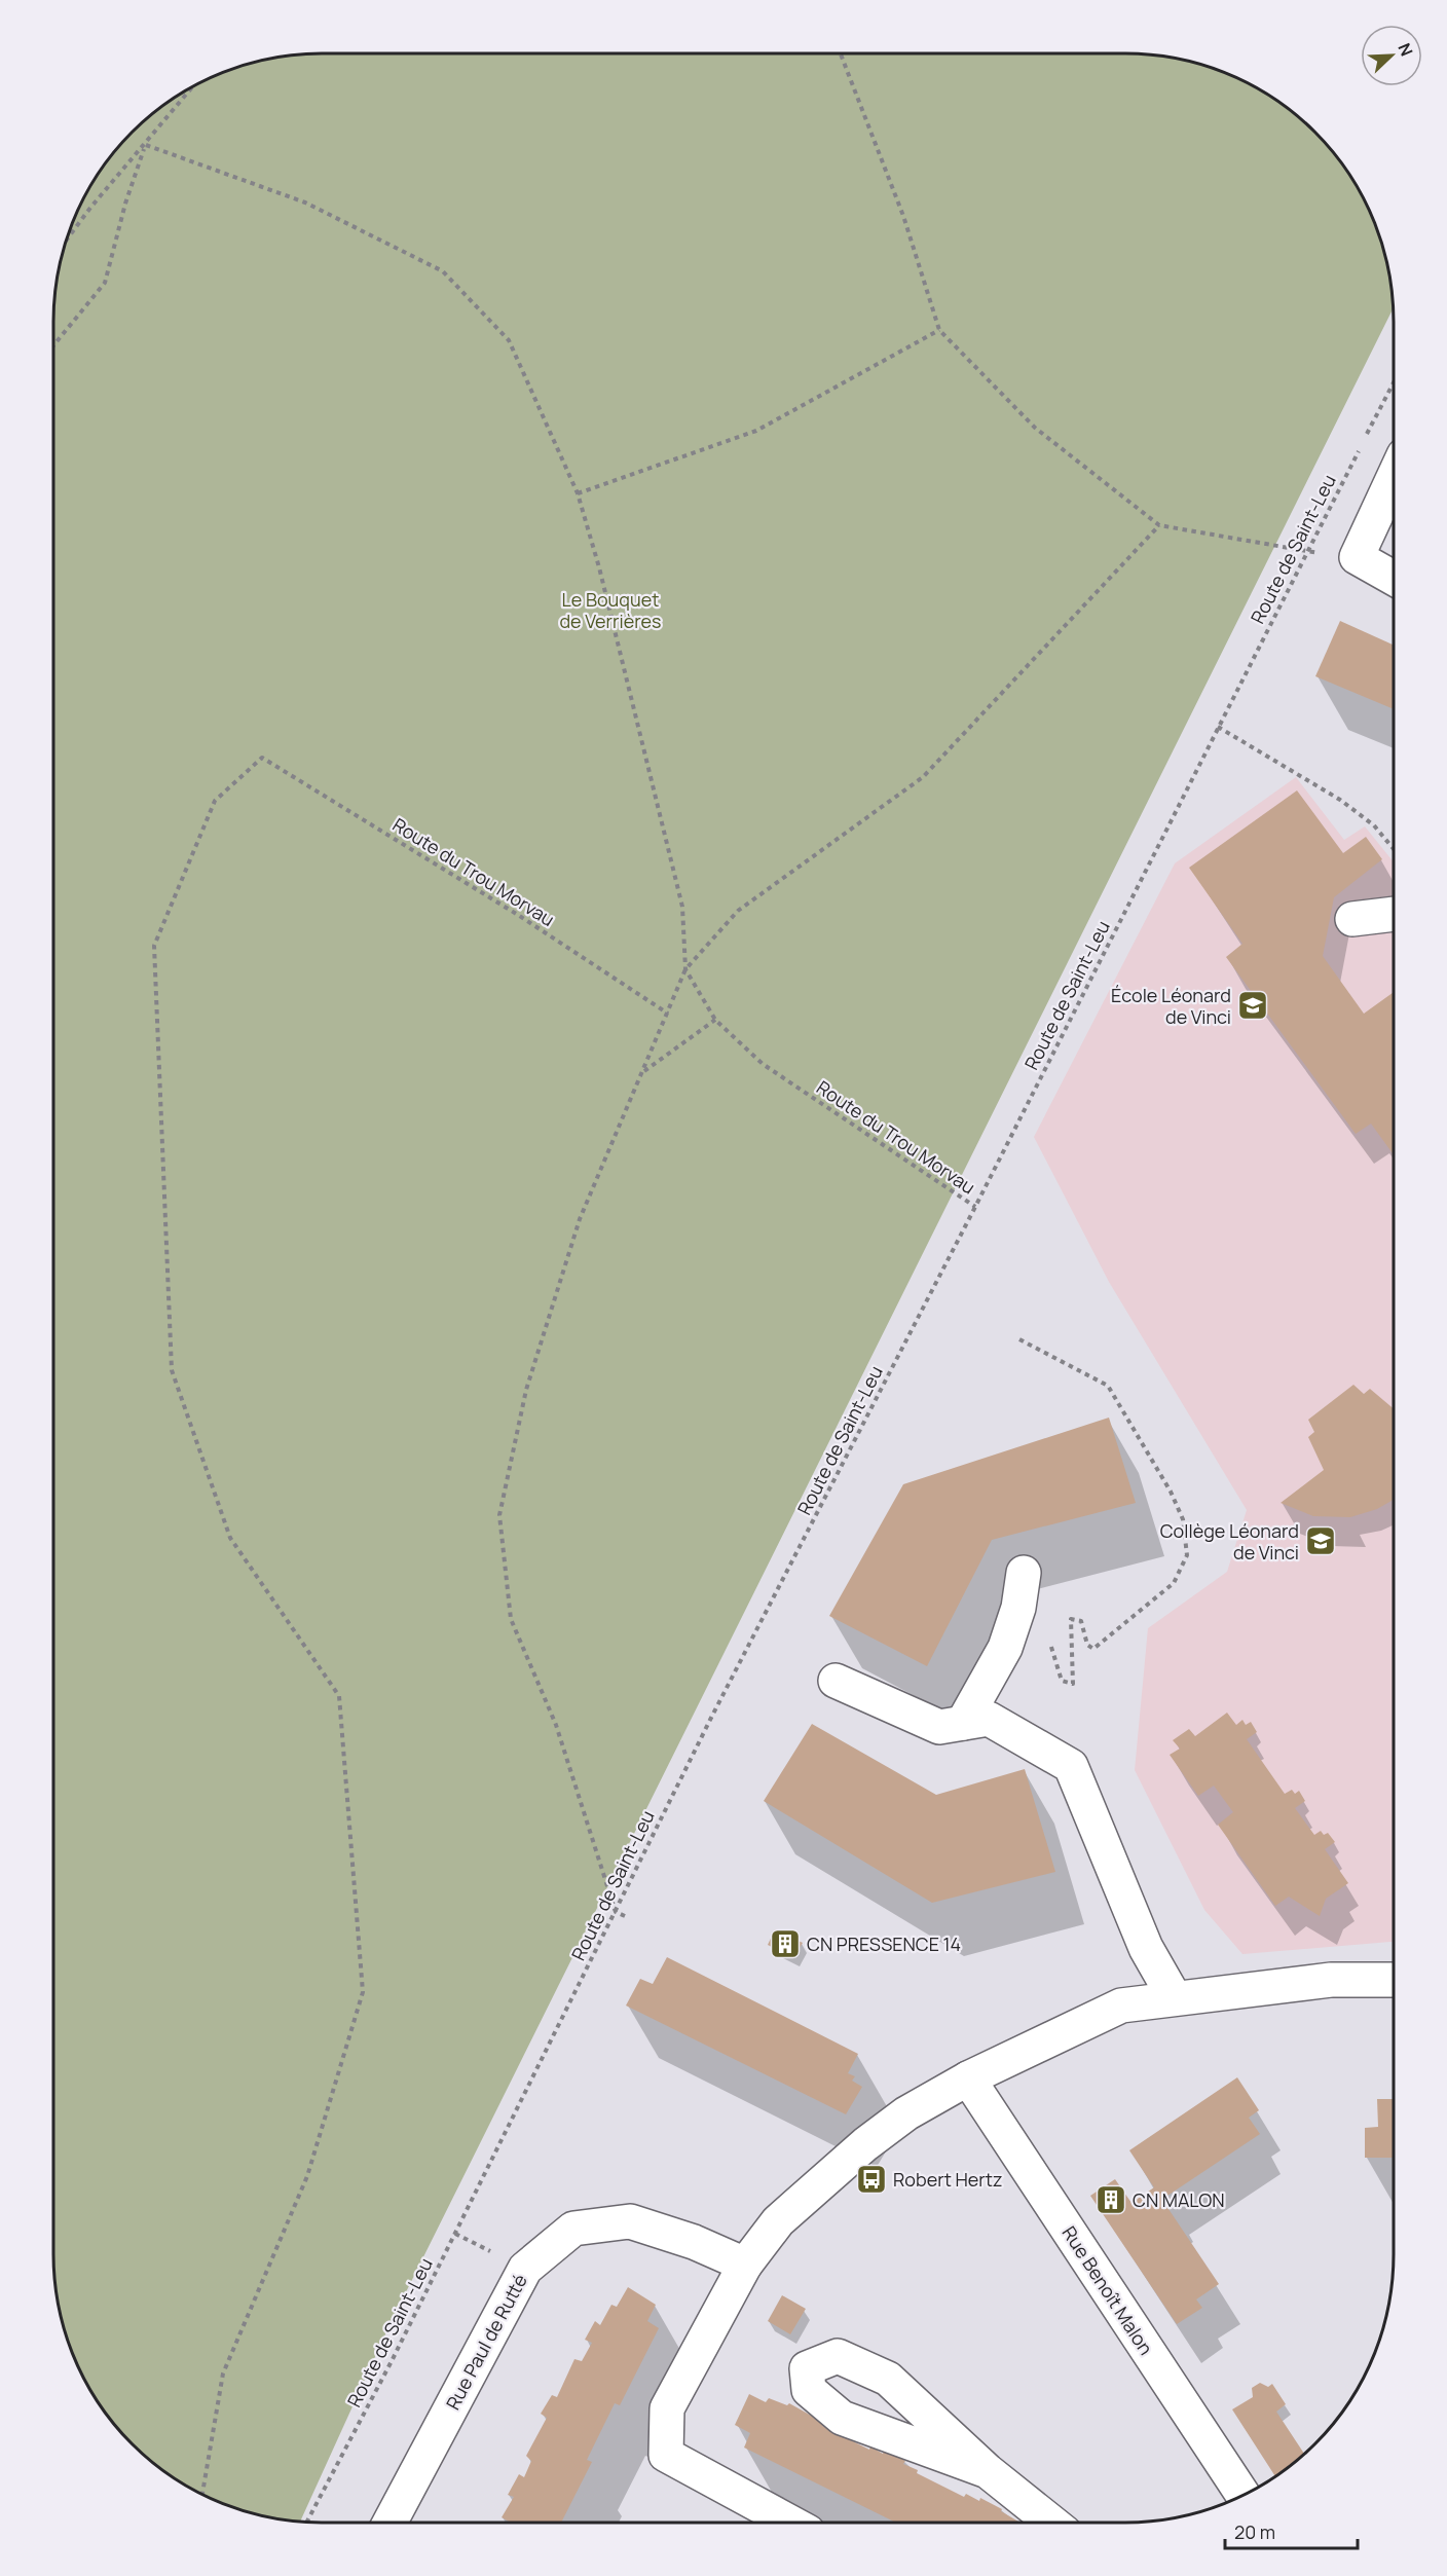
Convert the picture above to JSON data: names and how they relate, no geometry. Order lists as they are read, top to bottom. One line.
{"streets":{"street":["Rue Benoît Malon","Rue Paul de Rutté"],"path":["Route de Saint-Leu","Route du Trou Morvau"]},"crossings":[["Route de Saint-Leu","Route du Trou Morvau"]],"parks":["Le Bouquet de Verrières"],"places":{"school or university":["École Léonard de Vinci","Collège Léonard de Vinci"],"building":["CN PRESSENCE 14","CN MALON"],"bus stop":["Robert Hertz"]},"scale_bar":"20 m","north":"top right"}
